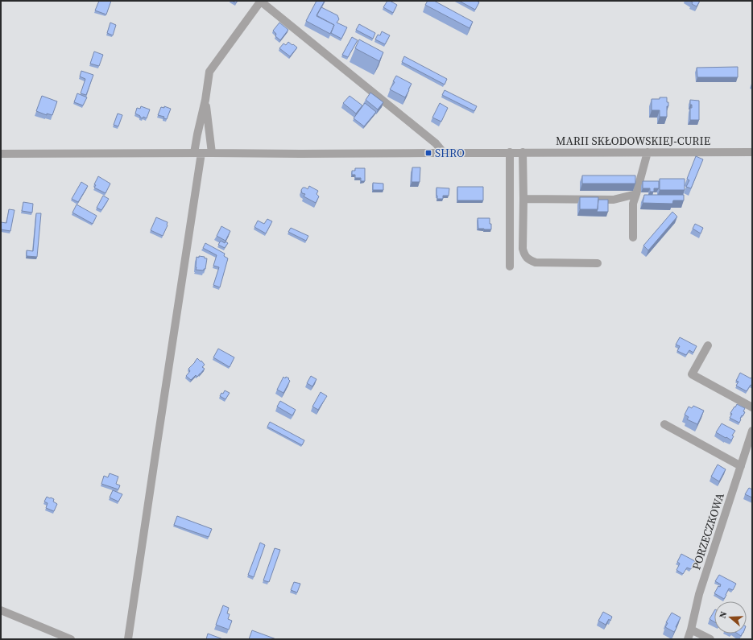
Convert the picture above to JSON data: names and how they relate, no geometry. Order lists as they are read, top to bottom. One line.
{"streets":{"street":["MARII SKŁODOWSKIEJ-CURIE","PORZECZKOWA"]},"places":{"transit":["SHRO"]},"north":"left"}
